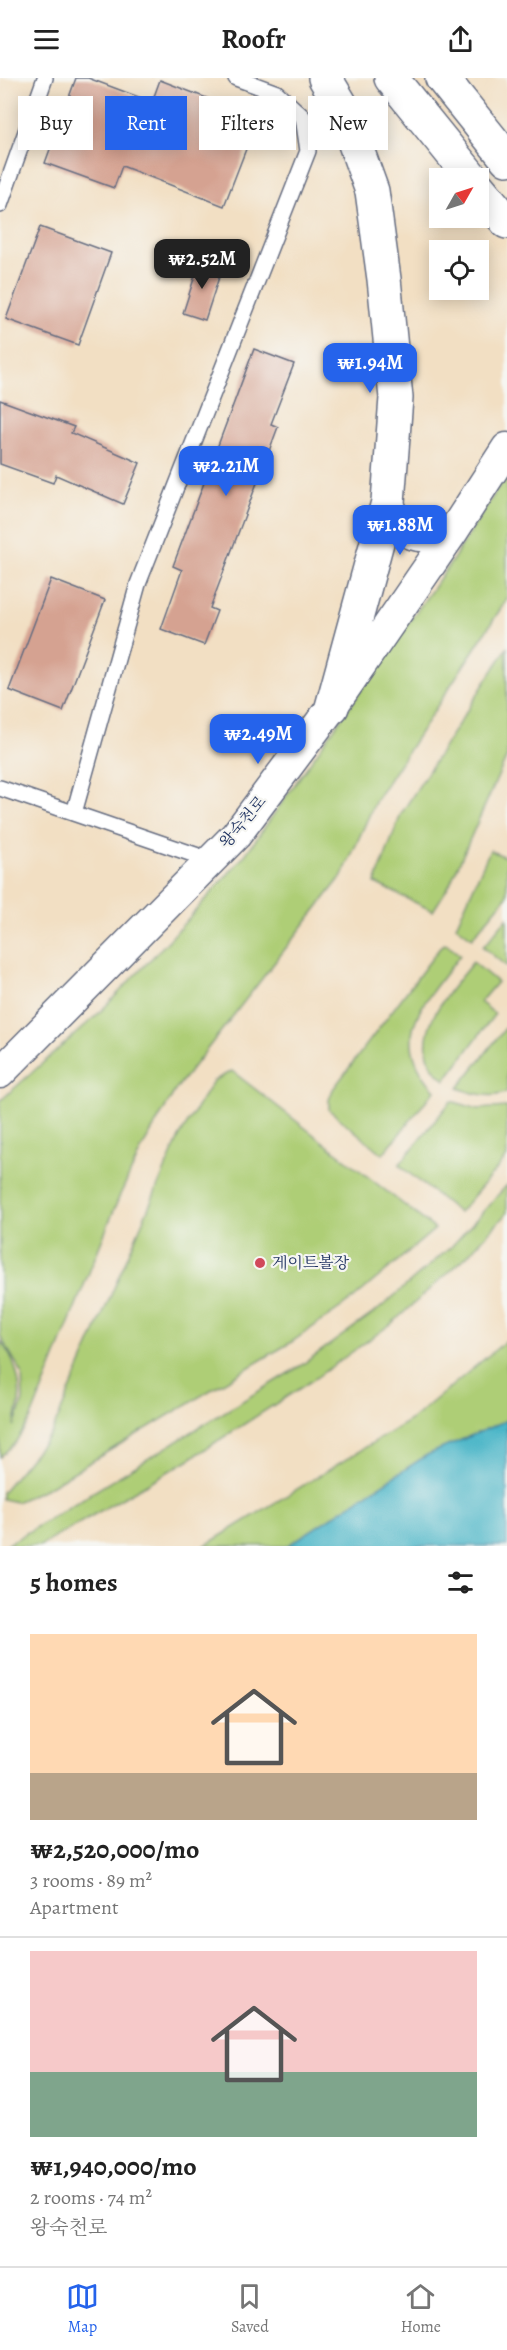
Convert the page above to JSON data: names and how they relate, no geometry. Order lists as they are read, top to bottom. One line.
{"streets":{"street":["왕숙천로"]},"places":["게이트볼장"],"north":"top right","page":{"header":"Roofr","chip":["Buy","Rent","Filters","New"],"price":["₩2.52M","₩1.94M","₩2.21M","₩1.88M","₩2.49M"],"heading":"5 homes","list":[{"name":"₩2,520,000/mo","note":"3 rooms · 89 m² · Apartment"},{"name":"₩1,940,000/mo","note":"2 rooms · 74 m² · 왕숙천로"}],"tabs":["Map","Saved","Home"]}}
